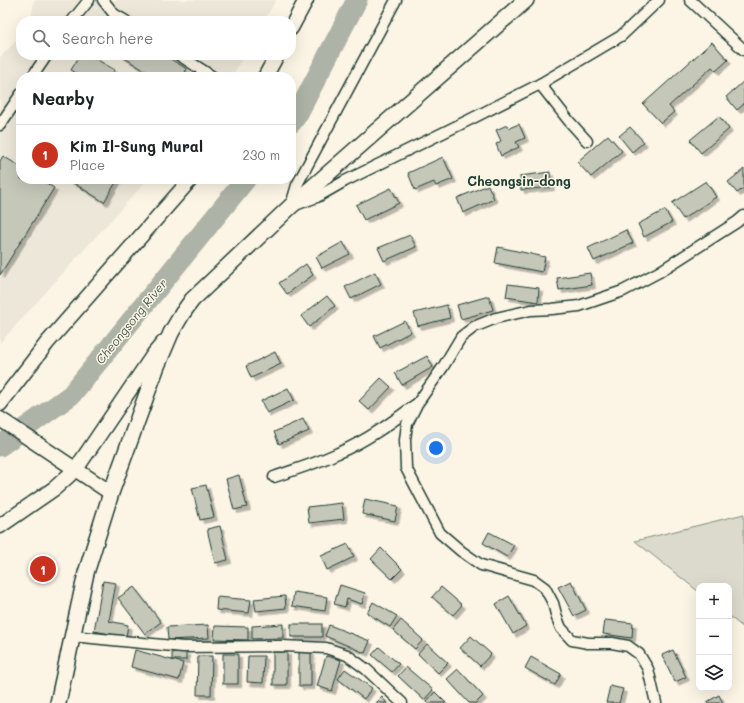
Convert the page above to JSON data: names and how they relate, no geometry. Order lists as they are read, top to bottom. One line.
{"districts":["Cheongsin-dong"],"water":["Cheongsong River"],"page":{"search":"Search here","heading":"Nearby","list":[{"mark":"1","name":"Kim Il-Sung Mural","note":"Place","value":"230 m"}],"pins":"1","map_buttons":["+","−"]}}
